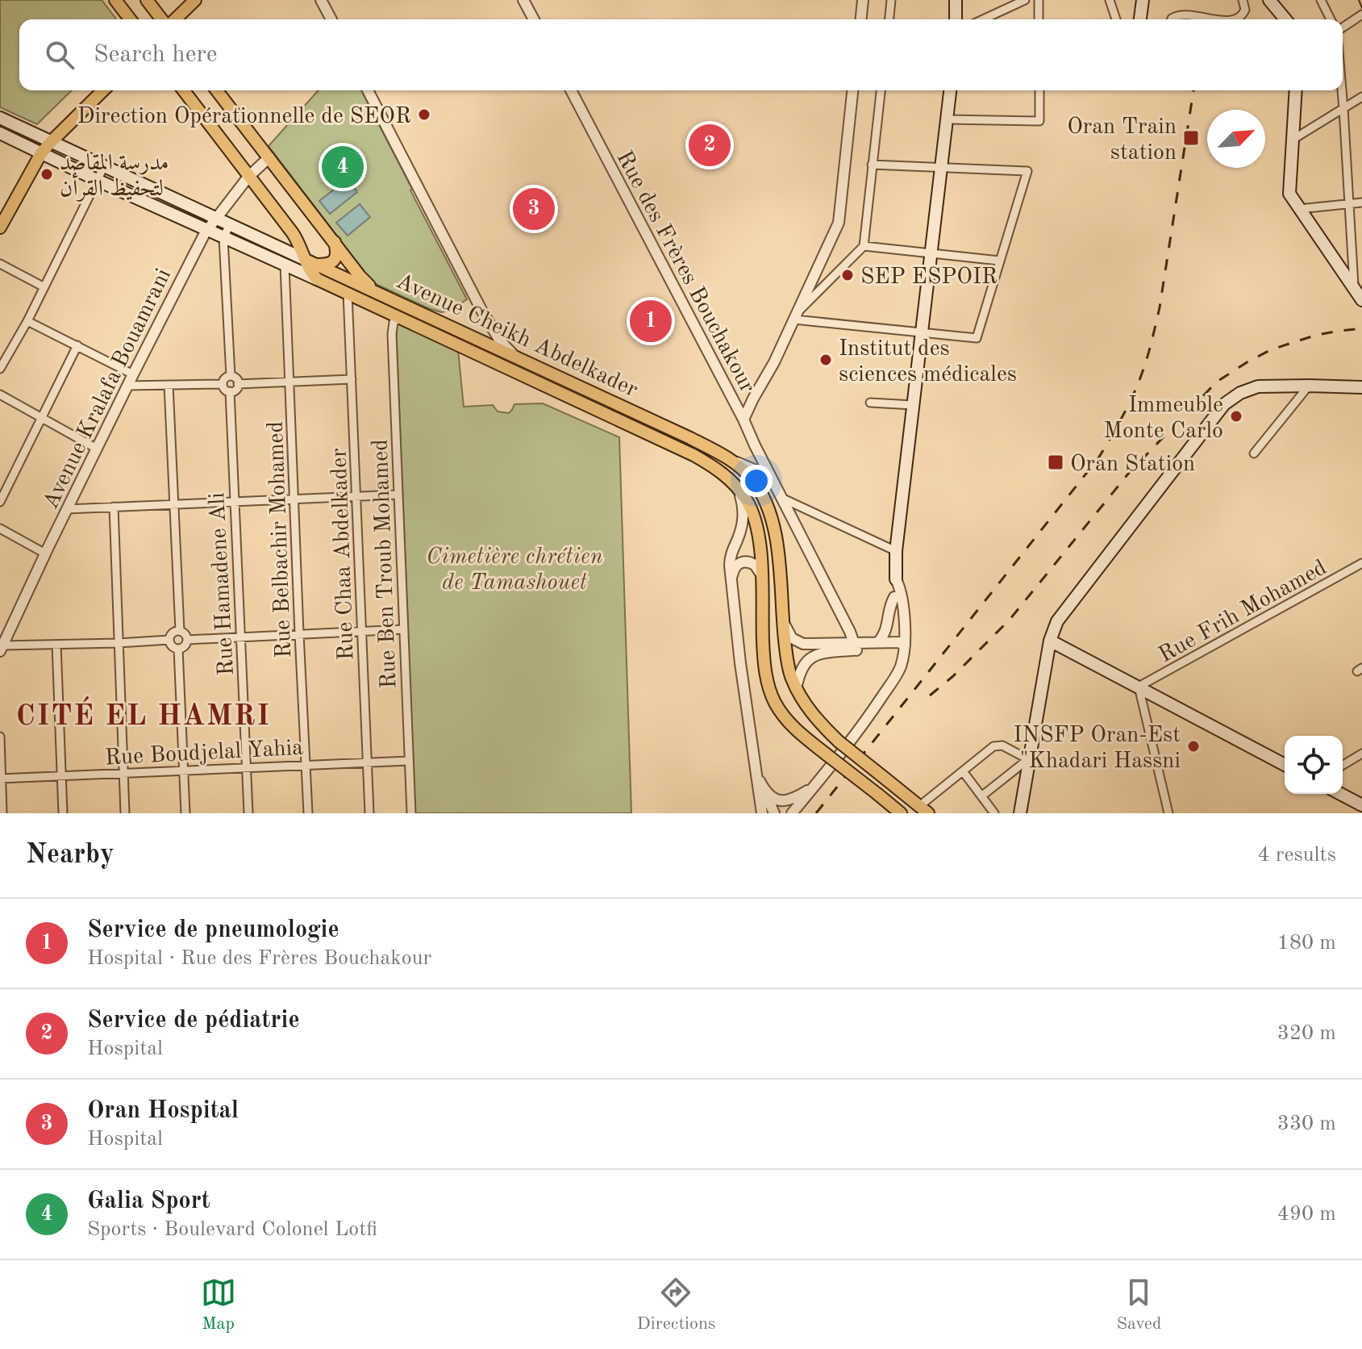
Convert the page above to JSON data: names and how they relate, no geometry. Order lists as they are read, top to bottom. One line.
{"streets":{"main road":["Avenue Cheikh Abdelkader"],"street":["Rue des Frères Bouchakour","Avenue Kralafa Bouamrani","Rue Belbachir Mohamed","Rue Chaa Abdelkader","Rue Ben Troub Mohamed","Rue Hamadene Ali","Rue Frih Mohamed","Rue Boudjelal Yahia"]},"crossings":[["Avenue Cheikh Abdelkader","Avenue Kralafa Bouamrani"],["Avenue Cheikh Abdelkader","Rue Belbachir Mohamed"],["Avenue Cheikh Abdelkader","Rue Chaa Abdelkader"],["Avenue Cheikh Abdelkader","Rue Ben Troub Mohamed"],["Rue Belbachir Mohamed","Rue Boudjelal Yahia"],["Rue Chaa Abdelkader","Rue Boudjelal Yahia"],["Rue Ben Troub Mohamed","Rue Boudjelal Yahia"],["Rue Hamadene Ali","Rue Boudjelal Yahia"]],"districts":["CITÉ EL HAMRI"],"parks":["Cimetière chrétien de Tamashouet"],"places":{"other":["Direction Opérationnelle de SEOR","مدرسة المقاصد لتحفيظ القرأن","SEP ESPOIR","Institut des sciences médicales","Immeuble Monte Carlo","INSFP Oran-Est \"Khadari Hassni"],"transit":["Oran Train station","Oran Station"]},"north":"top right","page":{"search":"Search here","pins":["2","4","3","1"],"heading":["Nearby","4 results"],"list":[{"mark":"1","name":"Service de pneumologie","note":"Hospital · Rue des Frères Bouchakour","value":"180 m"},{"mark":"2","name":"Service de pédiatrie","note":"Hospital","value":"320 m"},{"mark":"3","name":"Oran Hospital","note":"Hospital","value":"330 m"},{"mark":"4","name":"Galia Sport","note":"Sports · Boulevard Colonel Lotfi","value":"490 m"}],"nav":["Map","Directions","Saved"]}}
